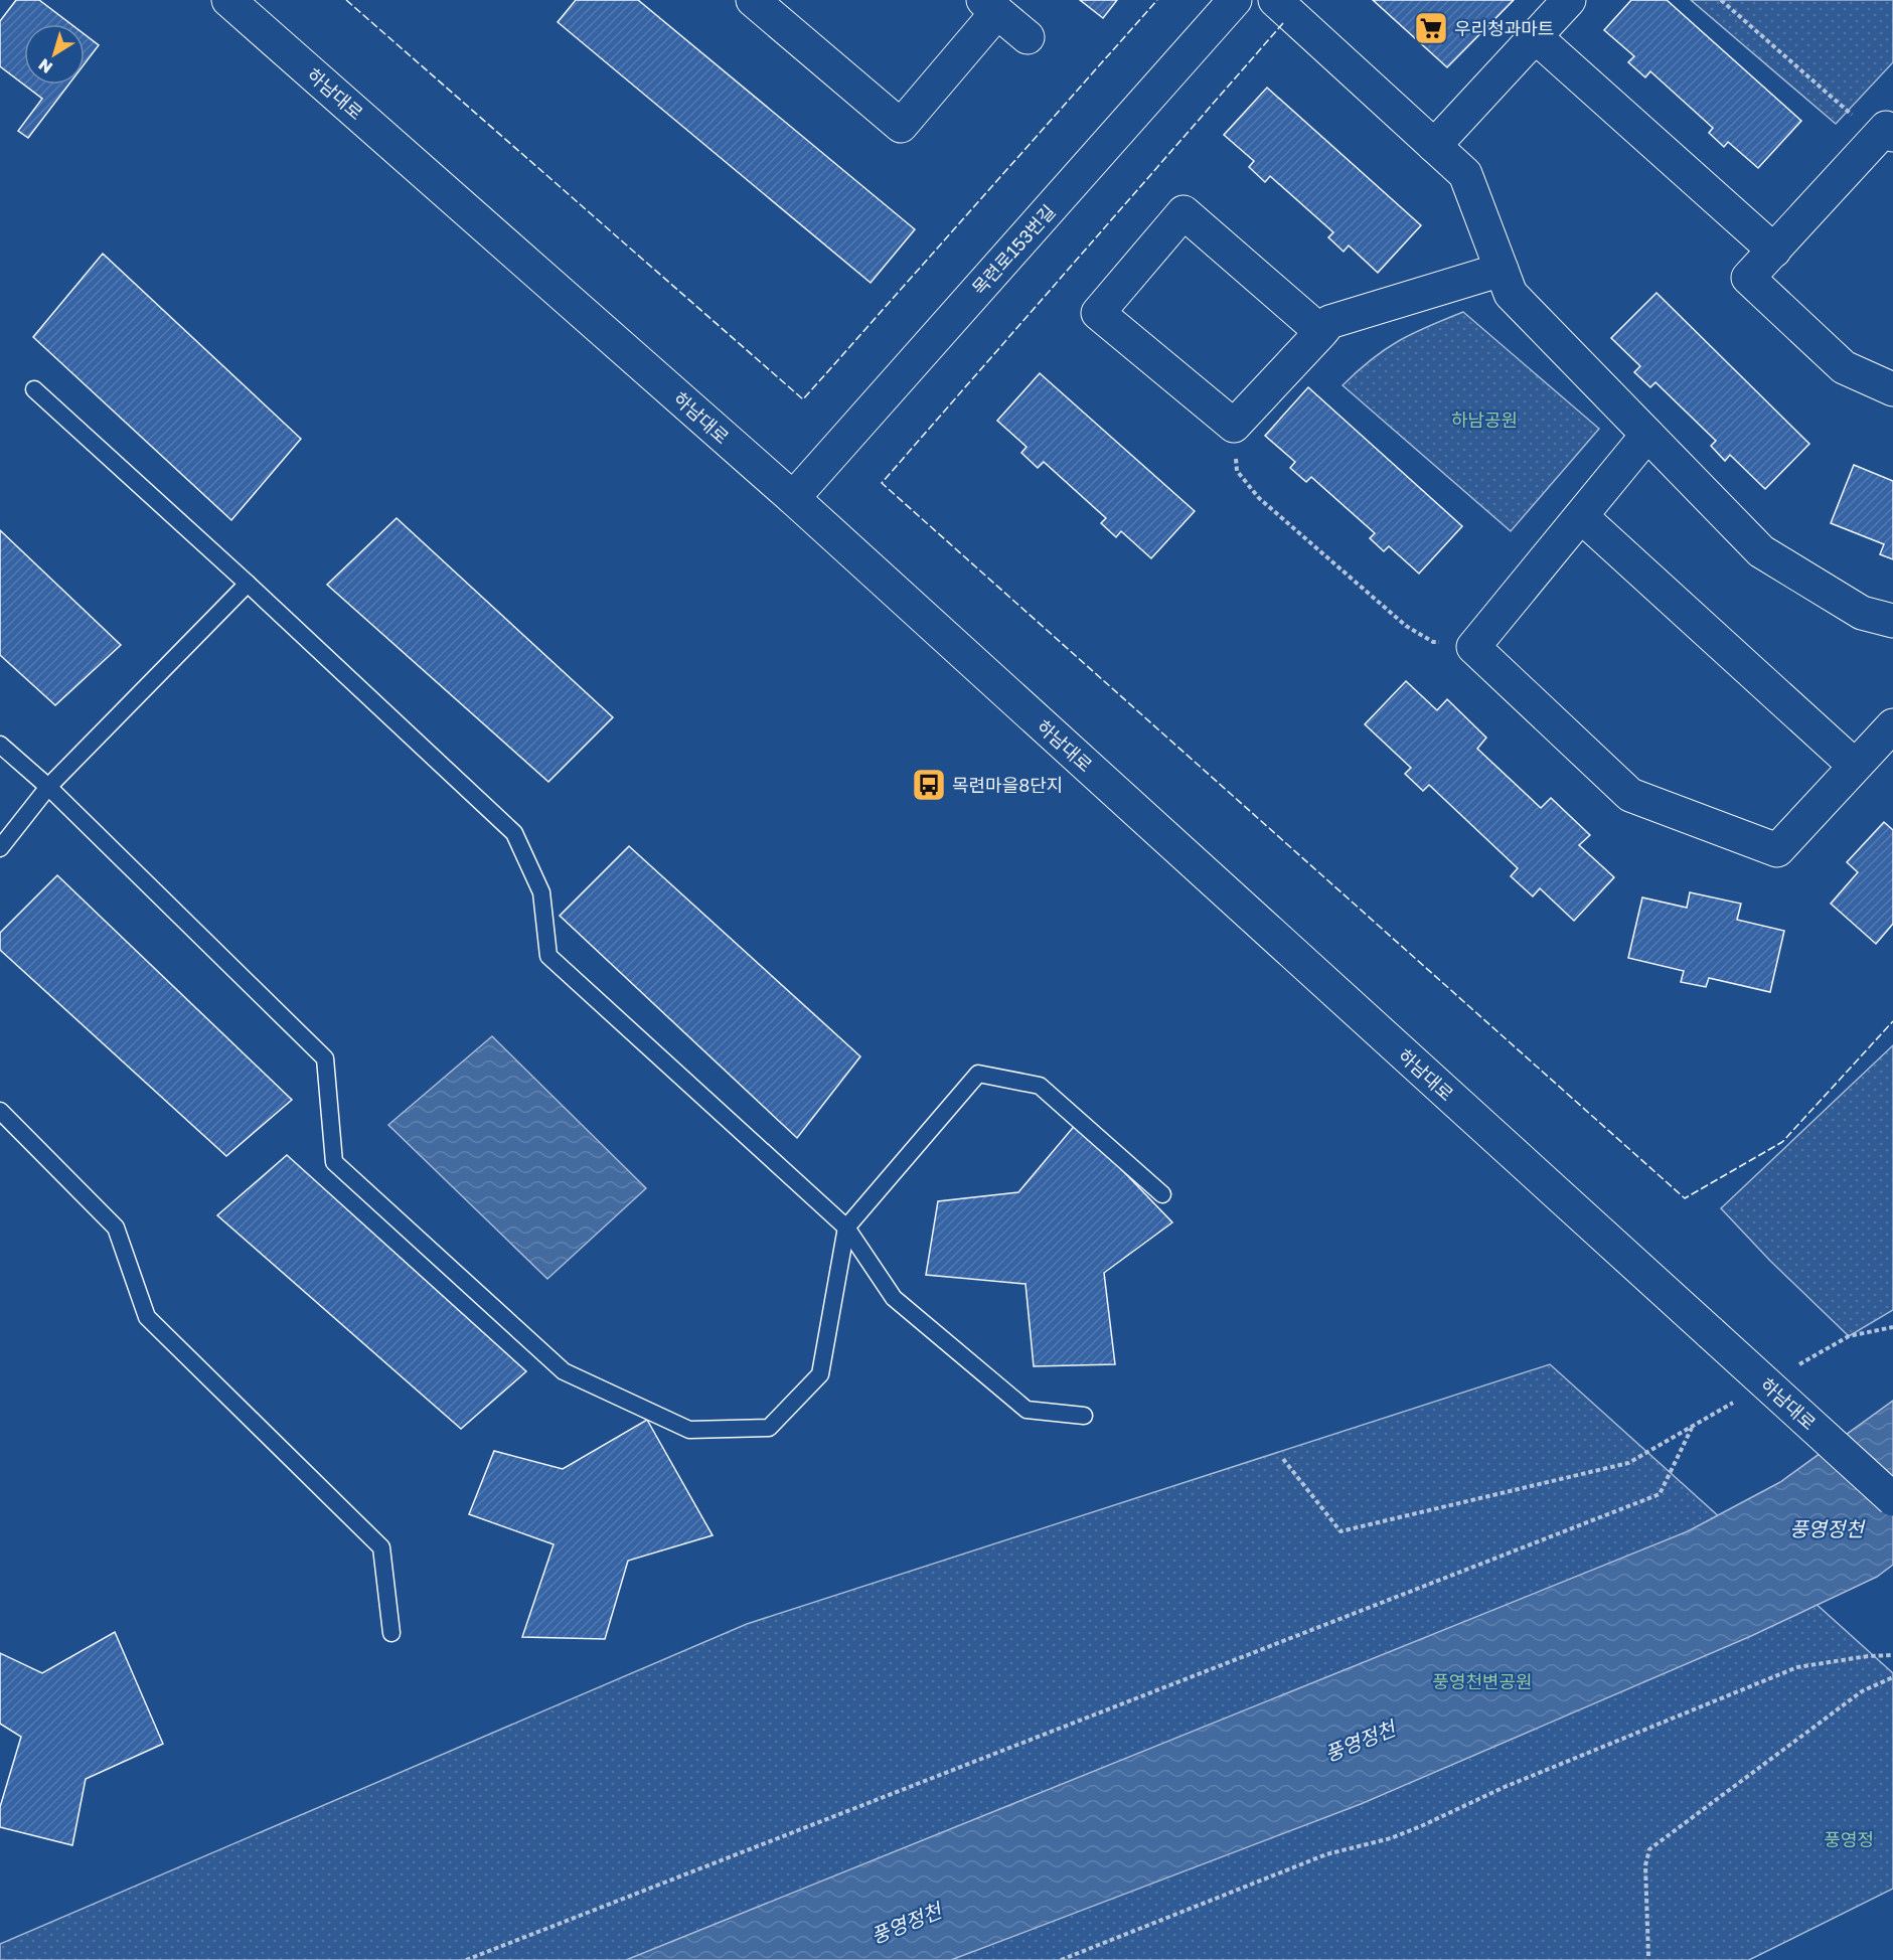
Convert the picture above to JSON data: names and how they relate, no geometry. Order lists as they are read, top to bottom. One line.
{"streets":{"street":["하남대로","목련로153번길"]},"crossings":[["하남대로","목련로153번길"]],"water":["풍영정천"],"parks":["하남공원","풍영천변공원","풍영정"],"places":{"supermarket":["우리청과마트"],"bus stop":["목련마을8단지"]},"north":"bottom left"}
